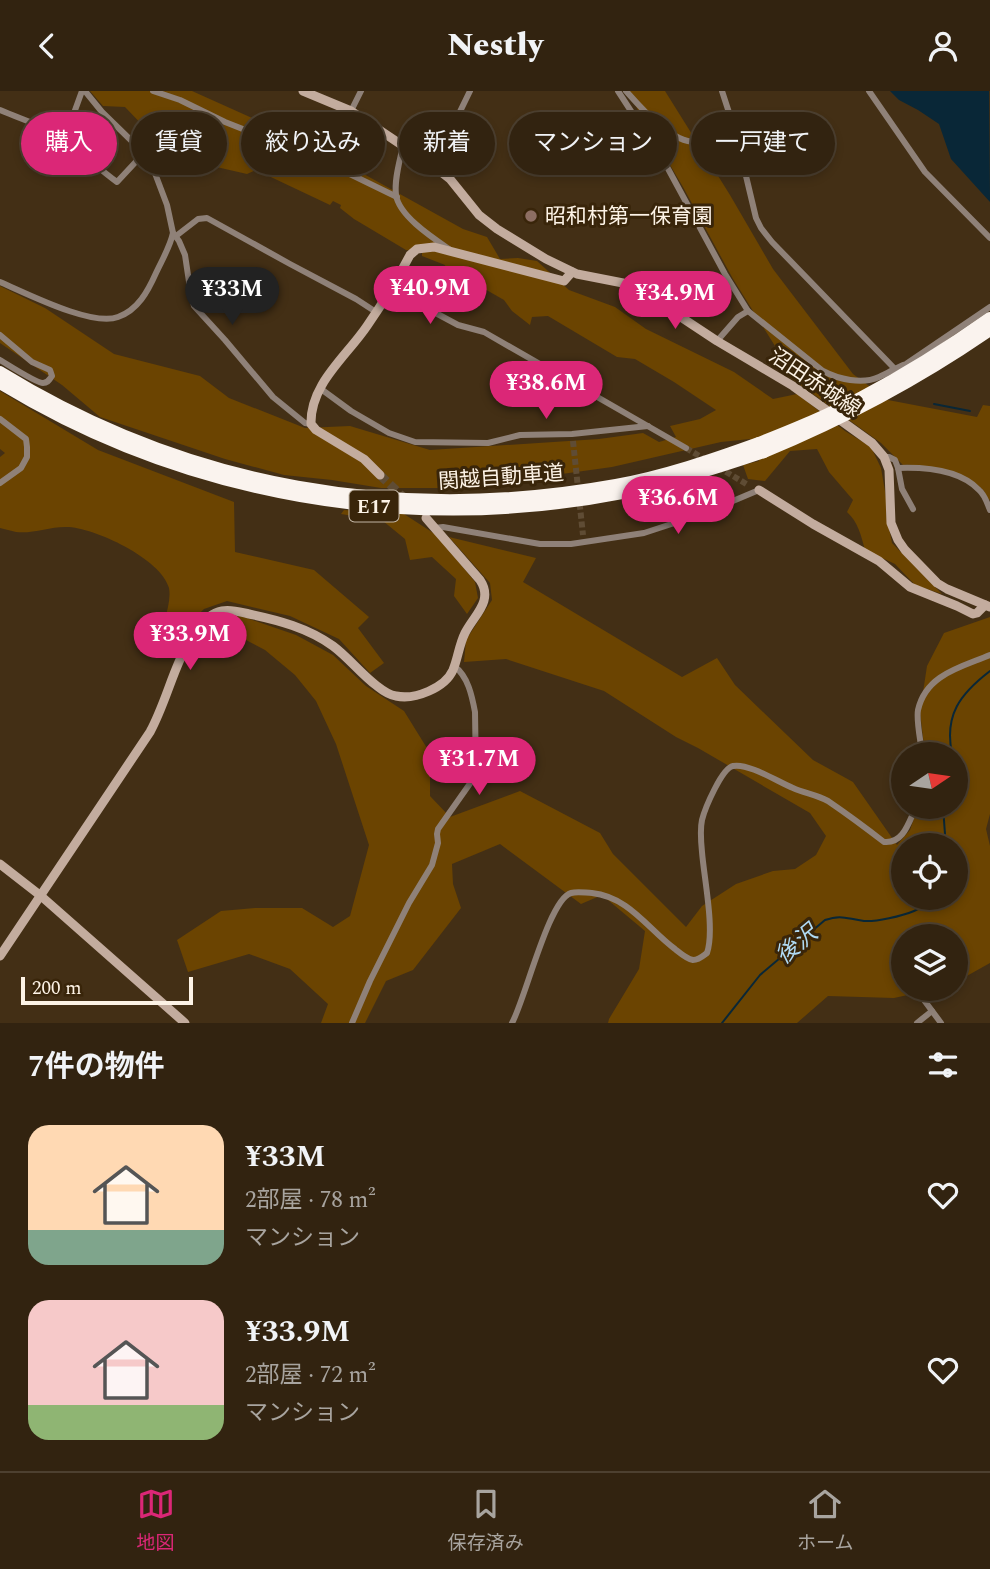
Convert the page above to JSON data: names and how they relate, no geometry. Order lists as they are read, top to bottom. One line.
{"streets":{"highway":["関越自動車道","E17"],"street":["沼田赤城線"]},"water":["後沢"],"places":["昭和村第一保育園"],"scale_bar":"200 m","north":"right","page":{"header":"Nestly","chip":["購入","賃貸","絞り込み","新着","マンション","一戸建て"],"price":["¥40.9M","¥33M","¥34.9M","¥38.6M","¥36.6M","¥33.9M","¥31.7M"],"scale":"200 m","heading":"7件の物件","list":[{"name":"¥33M","note":"2部屋 · 78 m² · マンション"},{"name":"¥33.9M","note":"2部屋 · 72 m² · マンション"}],"tabs":["地図","保存済み","ホーム"]}}
